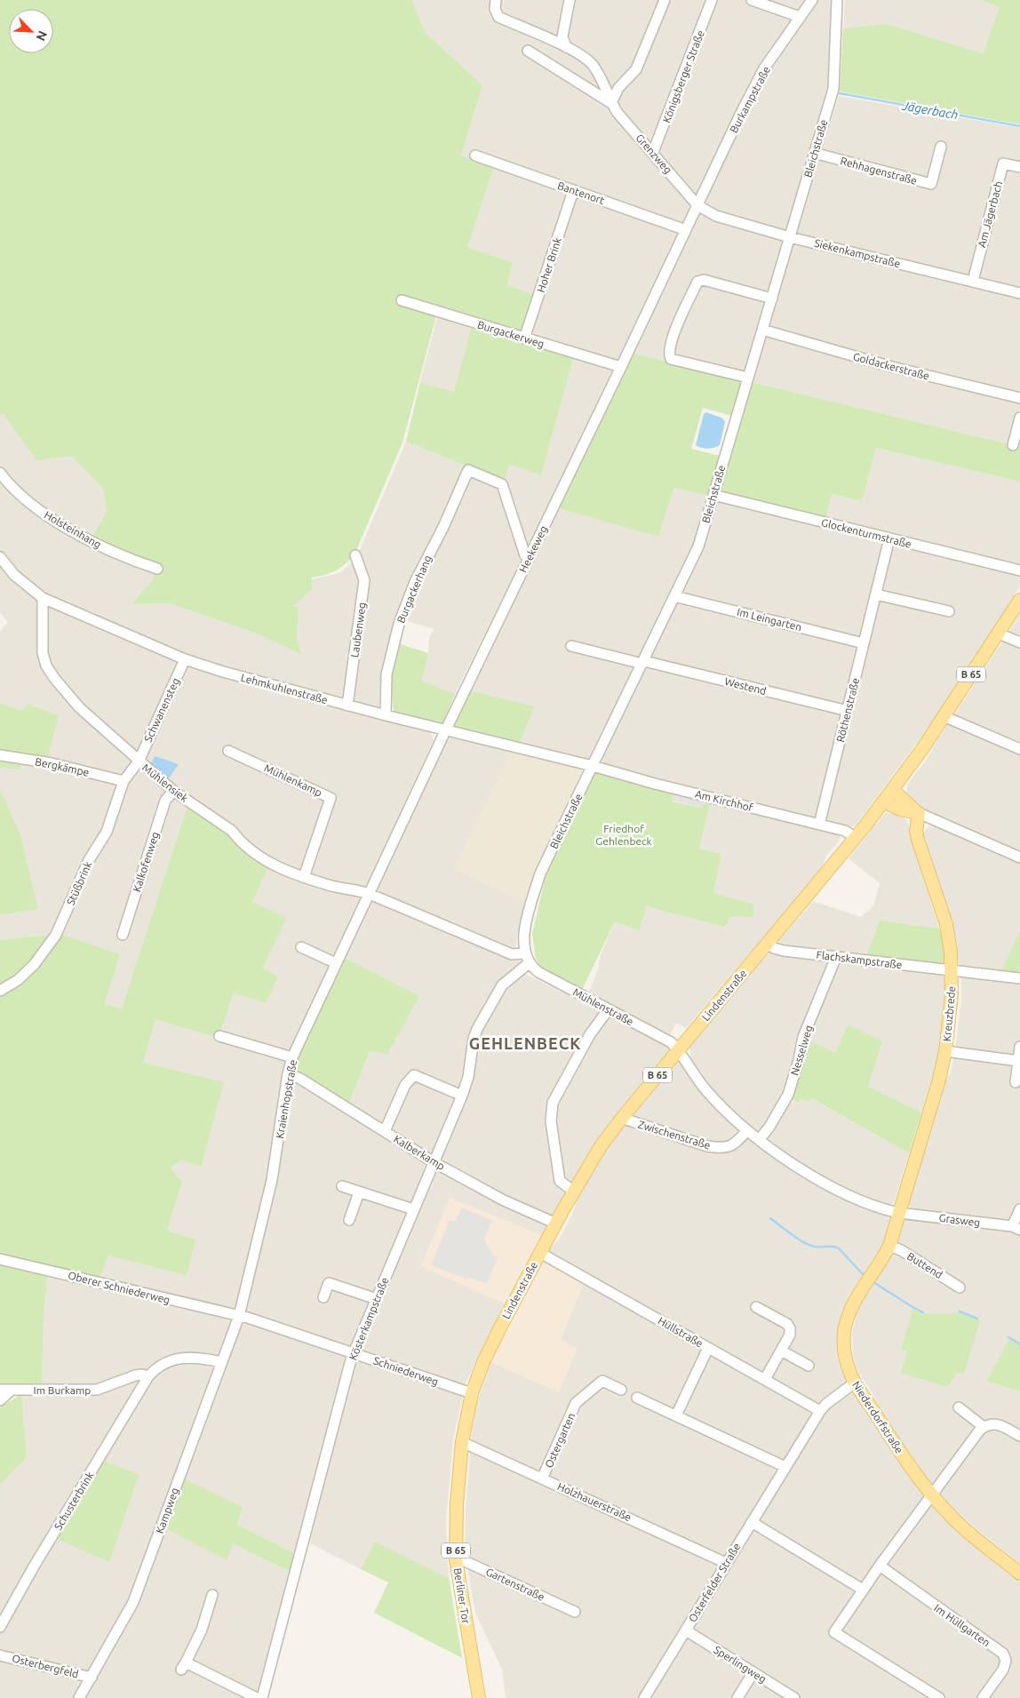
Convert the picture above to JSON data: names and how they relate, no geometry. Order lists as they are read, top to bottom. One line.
{"streets":{"main road":["B 65","Lindenstraße","Kreuzbrede","Niederdorfstraße","Berliner Tor"],"street":["Königsberger Straße","Burkampstraße","Bleichstraße","Grenzweg","Rehhagenstraße","Bantenort","Am Jägerbach","Siekenkampstraße","Hoher Brink","Burgackerweg","Goldackerstraße","Holsteinhang","Glockenturmstraße","Heekeweg","Burgackerhang","Im Leingarten","Laubenweg","Westend","Lehmkuhlenstraße","Schwanensteg","Röthenstraße","Bergkämpe","Mühlenkamp","Mühlensiek","Am Kirchhof","Kalkofenweg","Stüßbrink","Flachskampstraße","Mühlenstraße","Nesselweg","Kraienhopstraße","Zwischenstraße","Kalberkamp","Grasweg","Buttend","Oberer Schniederweg","Kösterkampstraße","Hüllstraße","Schniederweg","Im Burkamp","Ostergarten","Schusterbrink","Holzhauerstraße","Kampweg","Osterfelder Straße","Gartenstraße","Im Hüllgarten","Sperlingweg","Osterbergfeld"]},"crossings":[["Königsberger Straße","Grenzweg"],["Burkampstraße","Grenzweg"],["Burkampstraße","Siekenkampstraße"],["Burkampstraße","Heekeweg"],["Bleichstraße","Rehhagenstraße"],["Bleichstraße","Siekenkampstraße"],["Bleichstraße","Goldackerstraße"],["Bleichstraße","Glockenturmstraße"],["Bleichstraße","Im Leingarten"],["Bleichstraße","Westend"],["Bleichstraße","Lehmkuhlenstraße"],["Bleichstraße","Am Kirchhof"],["Bleichstraße","Mühlenstraße"],["Bleichstraße","Kösterkampstraße"],["Grenzweg","Siekenkampstraße"],["Grenzweg","Heekeweg"],["Bantenort","Hoher Brink"],["Bantenort","Heekeweg"],["Am Jägerbach","Siekenkampstraße"],["Siekenkampstraße","Heekeweg"],["Hoher Brink","Burgackerweg"],["Burgackerweg","Heekeweg"],["Glockenturmstraße","Röthenstraße"],["Heekeweg","Burgackerhang"],["Heekeweg","Lehmkuhlenstraße"],["Heekeweg","Mühlensiek"],["Heekeweg","Kraienhopstraße"],["Burgackerhang","Lehmkuhlenstraße"],["Im Leingarten","Röthenstraße"],["Laubenweg","Lehmkuhlenstraße"],["Westend","Röthenstraße"],["Lehmkuhlenstraße","Schwanensteg"],["Lehmkuhlenstraße","Mühlensiek"],["Lehmkuhlenstraße","Am Kirchhof"],["Schwanensteg","Mühlensiek"],["Schwanensteg","Stüßbrink"],["Röthenstraße","Am Kirchhof"],["Bergkämpe","Stüßbrink"],["Mühlenkamp","Mühlensiek"],["Mühlensiek","Kalkofenweg"],["Mühlensiek","Stüßbrink"],["Mühlensiek","Kraienhopstraße"],["Am Kirchhof","Lindenstraße"],["Flachskampstraße","Lindenstraße"],["Flachskampstraße","Kreuzbrede"],["Flachskampstraße","Nesselweg"],["Lindenstraße","Mühlenstraße"],["Lindenstraße","Zwischenstraße"],["Lindenstraße","Kalberkamp"],["Lindenstraße","Hüllstraße"],["Lindenstraße","Schniederweg"],["Lindenstraße","Berliner Tor"],["Mühlenstraße","Kösterkampstraße"],["Kreuzbrede","Grasweg"],["Kreuzbrede","Niederdorfstraße"],["Kraienhopstraße","Kalberkamp"],["Kraienhopstraße","Oberer Schniederweg"],["Kraienhopstraße","Schniederweg"],["Kraienhopstraße","Kampweg"],["Kalberkamp","Kösterkampstraße"],["Grasweg","Niederdorfstraße"],["Buttend","Niederdorfstraße"],["Oberer Schniederweg","Schniederweg"],["Oberer Schniederweg","Kampweg"],["Kösterkampstraße","Schniederweg"],["Hüllstraße","Osterfelder Straße"],["Schniederweg","Kampweg"],["Im Burkamp","Schusterbrink"],["Niederdorfstraße","Osterfelder Straße"],["Ostergarten","Holzhauerstraße"],["Holzhauerstraße","Osterfelder Straße"],["Holzhauerstraße","Berliner Tor"],["Kampweg","Osterbergfeld"],["Osterfelder Straße","Sperlingweg"],["Gartenstraße","Berliner Tor"]],"districts":["GEHLENBECK"],"water":["Jägerbach"],"parks":["Friedhof Gehlenbeck"],"north":"bottom right"}
